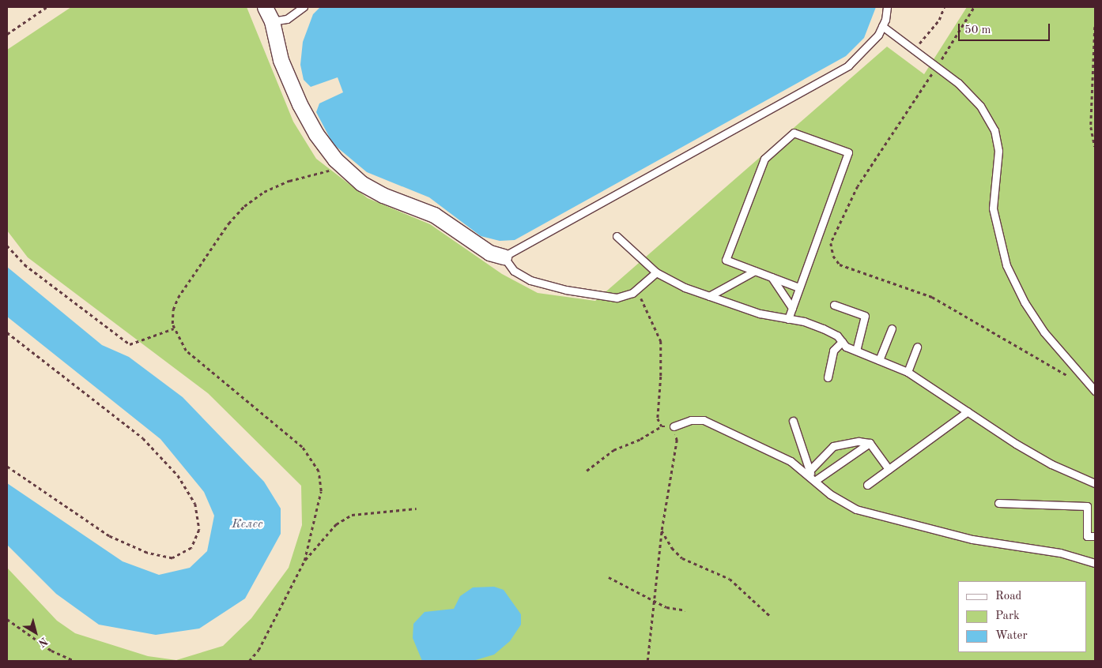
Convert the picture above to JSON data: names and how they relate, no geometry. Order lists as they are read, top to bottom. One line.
{"water":["Келес"],"legend":["Road","Park","Water"],"scale_bar":"50 m","north":"bottom right"}
